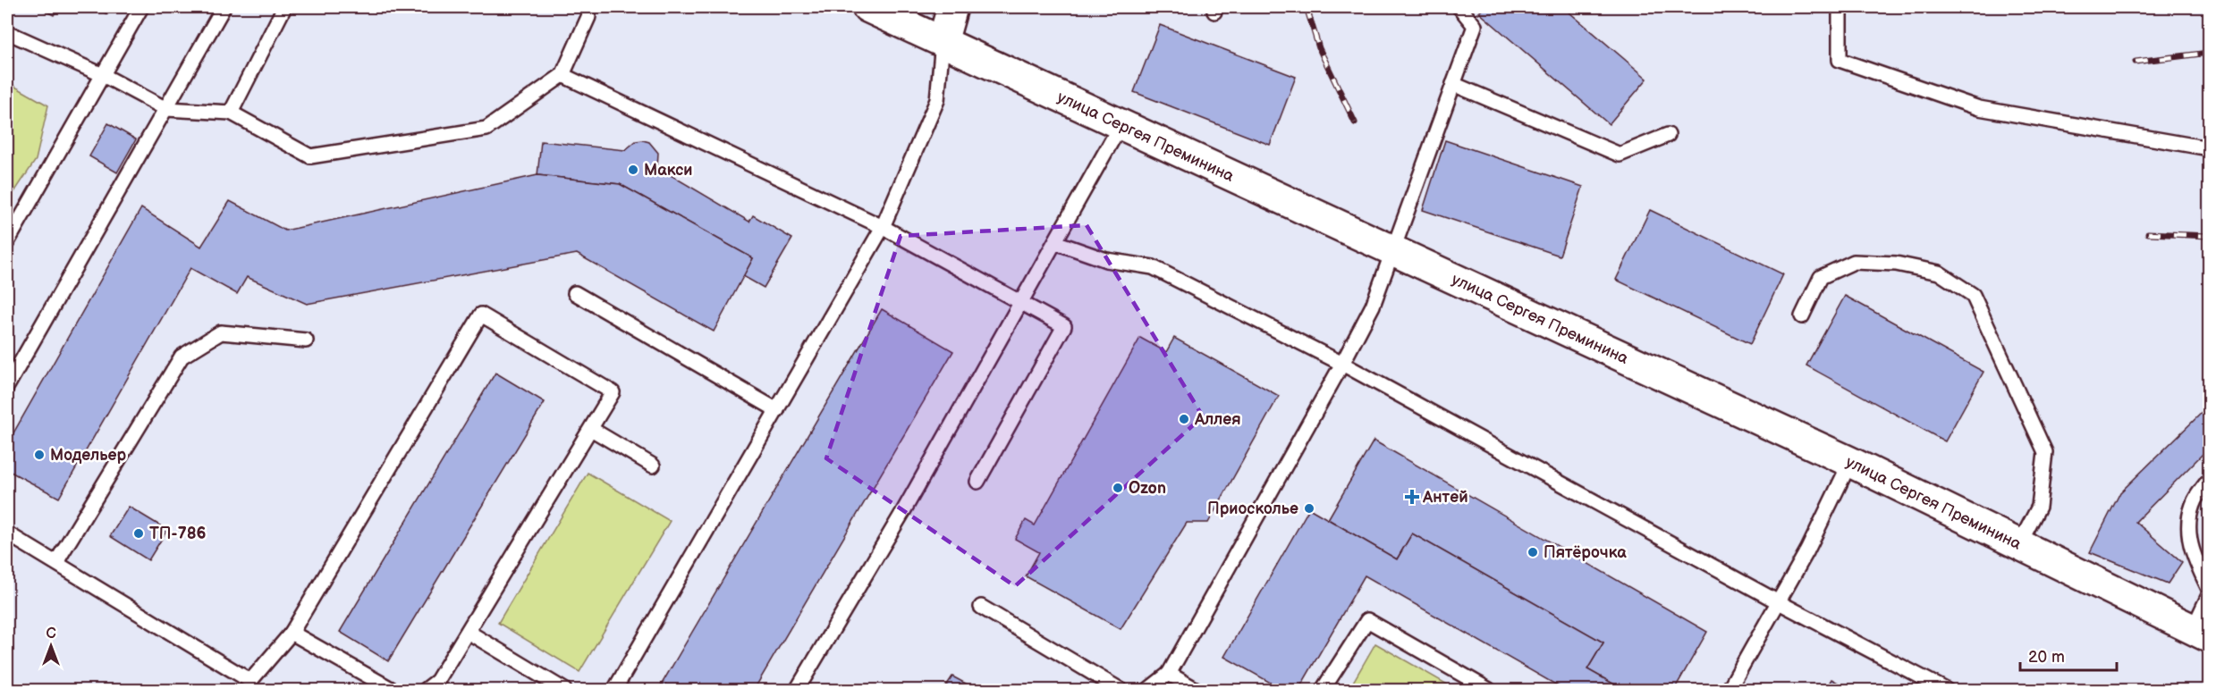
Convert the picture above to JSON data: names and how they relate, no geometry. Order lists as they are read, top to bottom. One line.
{"streets":{"street":["улица Сергея Преминина"]},"places":{"other":["Макси","Аллея","Модельер","Ozon","Приосколье","ТП-786","Пятёрочка"],"health":["Антей"]},"scale_bar":"20 m","north":"top"}
